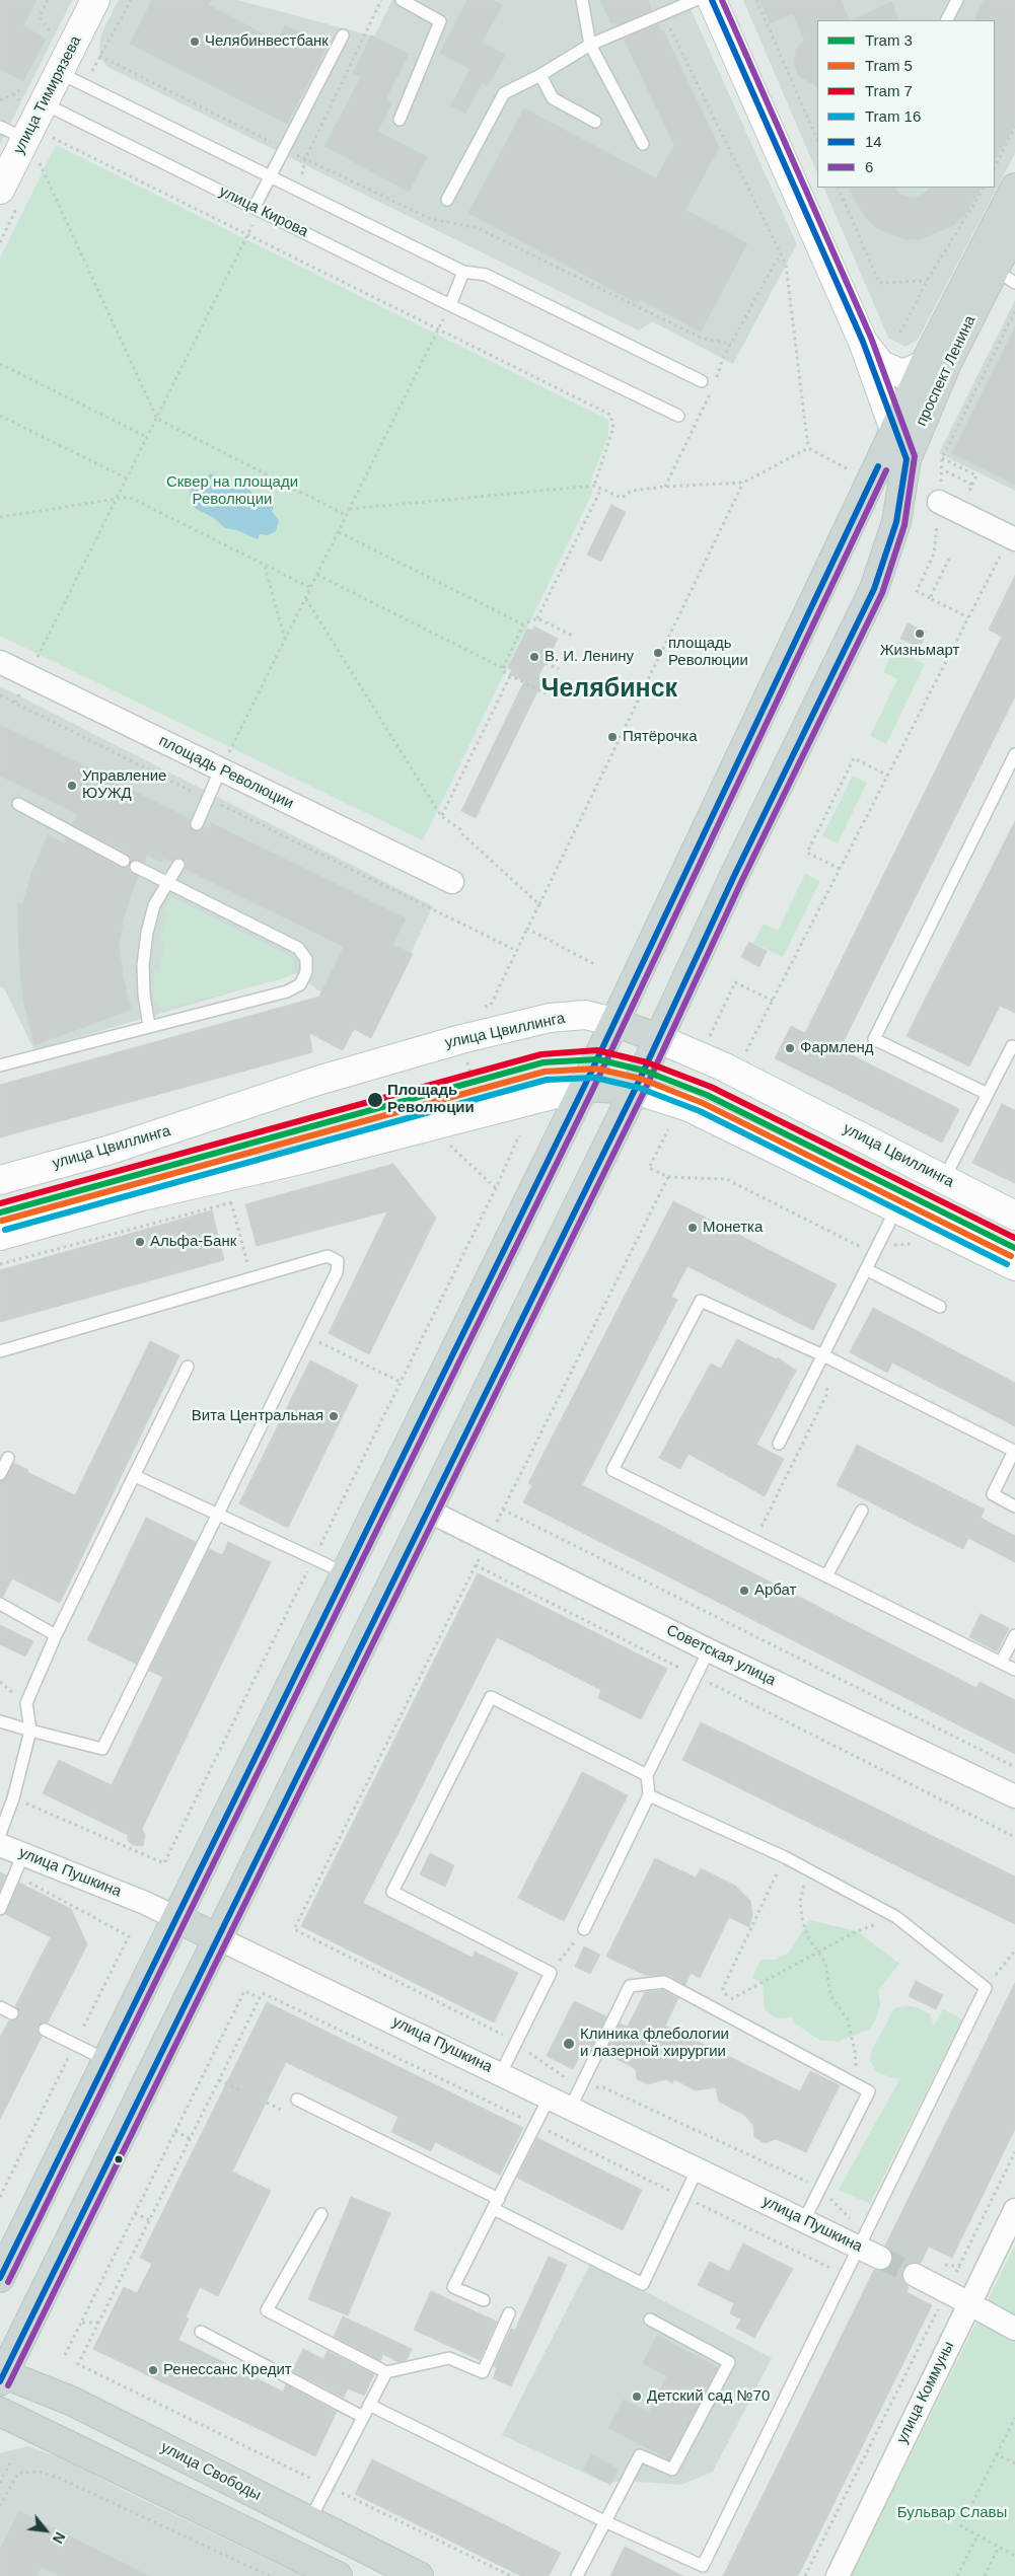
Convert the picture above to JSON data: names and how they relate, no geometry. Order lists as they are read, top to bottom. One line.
{"streets":{"main road":["улица Тимирязева","проспект Ленина","улица Цвиллинга","улица Пушкина","улица Свободы"],"street":["площадь Революции","Советская улица","улица Коммуны"],"lane":["улица Кирова"]},"crossings":[["улица Тимирязева","улица Кирова"],["проспект Ленина","улица Цвиллинга"],["проспект Ленина","Советская улица"],["проспект Ленина","улица Пушкина"],["проспект Ленина","улица Свободы"]],"districts":["Челябинск"],"parks":["Сквер на площади Революции","Бульвар Славы"],"places":["Челябинвестбанк","Жизньмарт","площадь Революции","В. И. Ленину","Пятёрочка","Управление ЮУЖД","Фармленд","Площадь Революции","Монетка","Альфа-Банк","Вита Центральная","Арбат","Клиника флебологии и лазерной хирургии","Ренессанс Кредит","Детский сад №70"],"lines":["transit line 14","transit line 6","tram line 7","tram line 3","tram line 5","tram line 16"],"legend":["Tram 3","Tram 5","Tram 7","Tram 16","14","6"],"north":"bottom right"}
